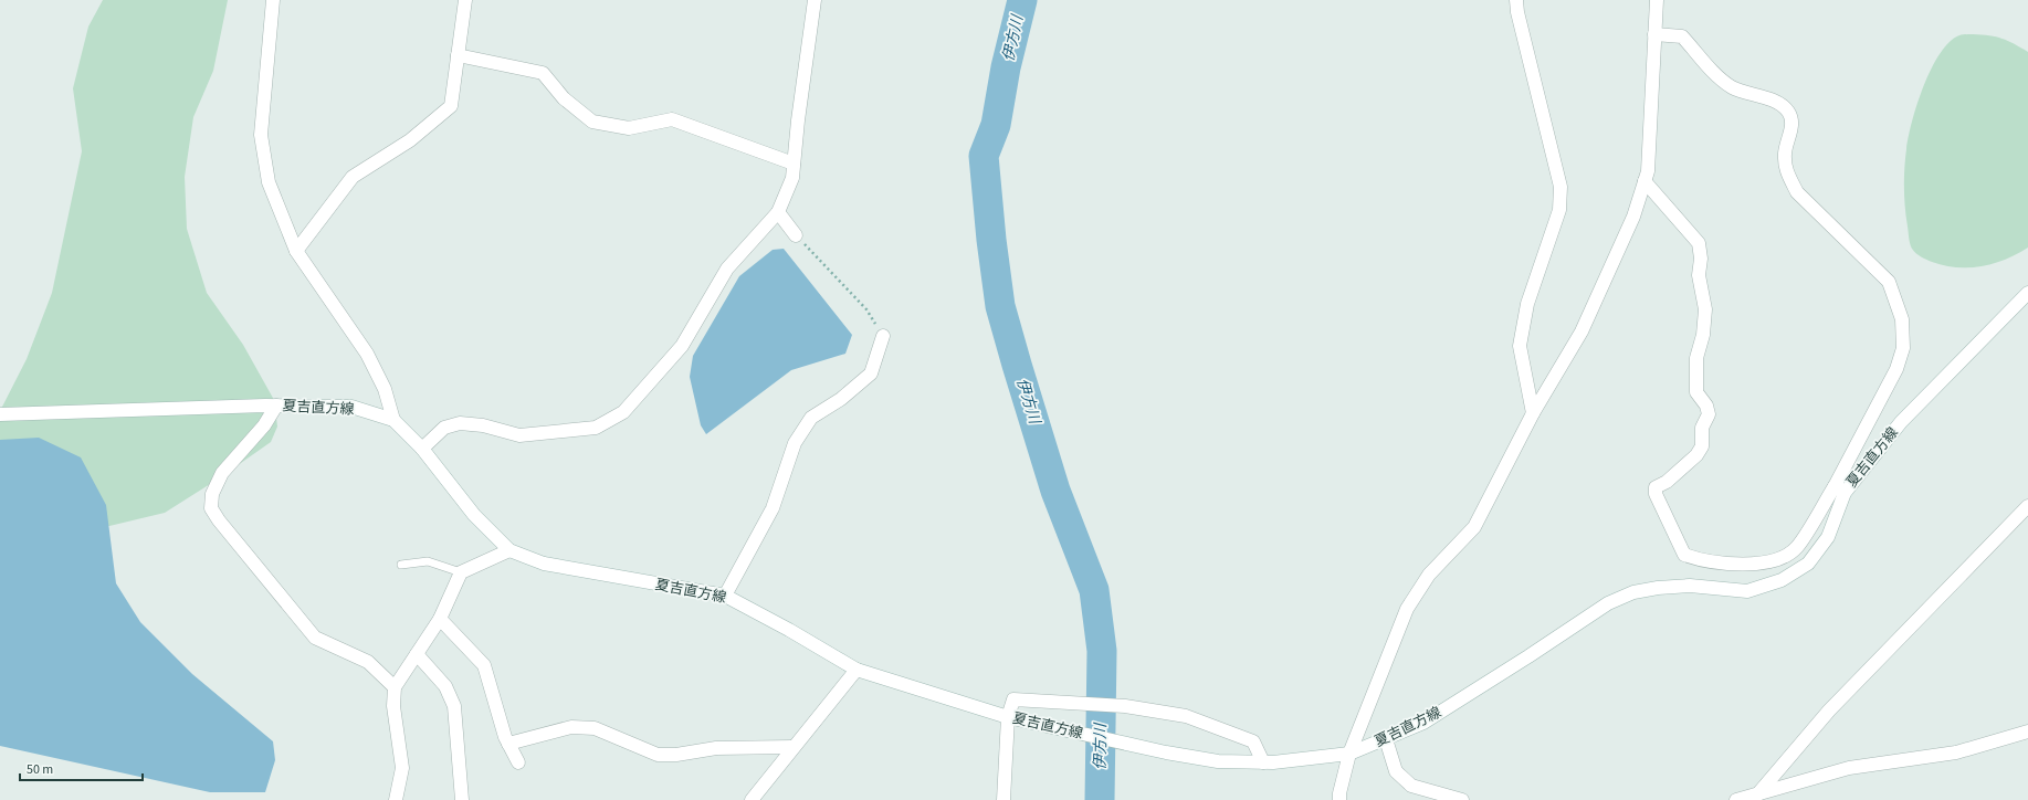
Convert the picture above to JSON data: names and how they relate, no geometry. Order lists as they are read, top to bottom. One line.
{"streets":{"street":["夏吉直方線"]},"water":["伊方川"],"scale_bar":"50 m"}
